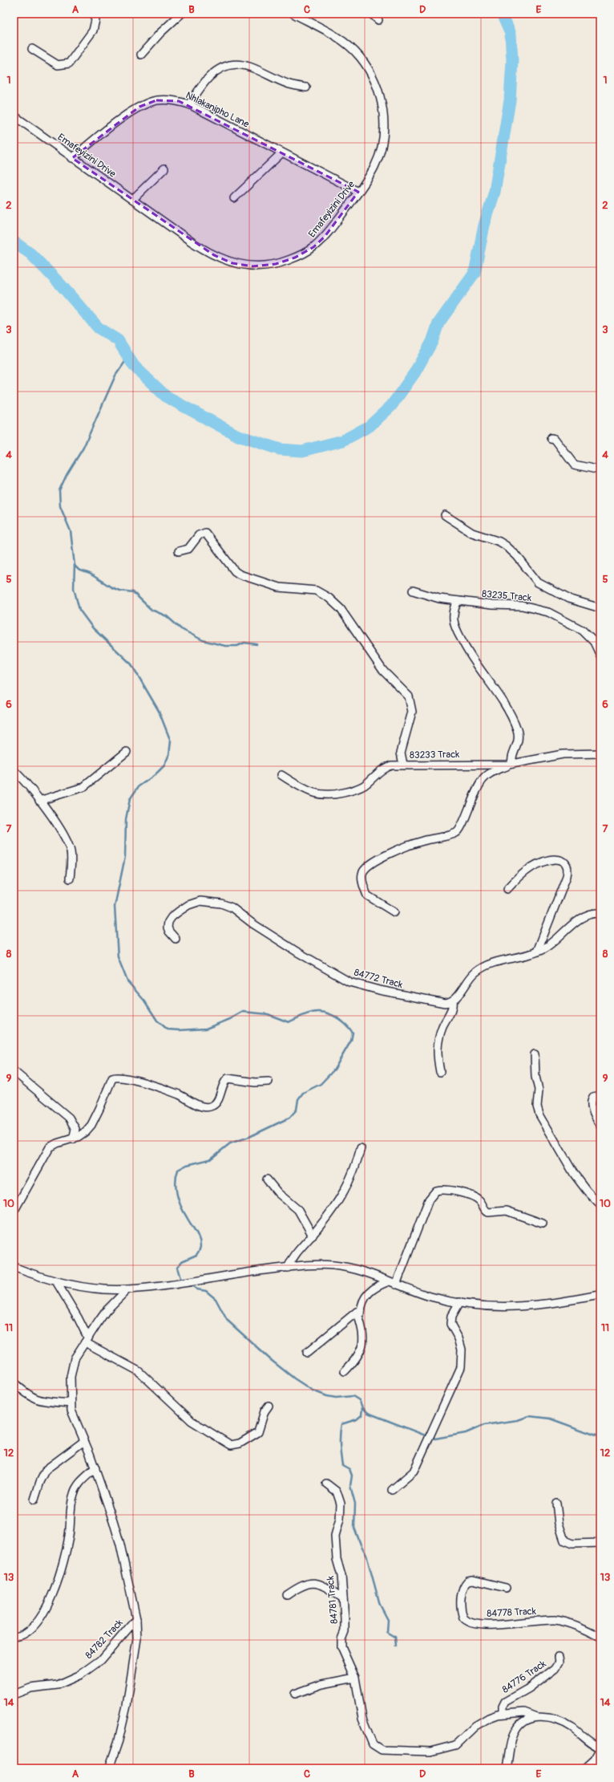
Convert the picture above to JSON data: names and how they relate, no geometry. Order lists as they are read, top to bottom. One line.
{"streets":{"street":["Nhlakanipho Lane","Emafeyizini Drive","83235 Track","83233 Track","84772 Track","84781 Track","84778 Track","84782 Track","84776 Track"]},"crossings":[["Nhlakanipho Lane","Emafeyizini Drive"],["84781 Track","84776 Track"]],"grid":{"columns":["A","B","C","D","E"],"rows":["1","2","3","4","5","6","7","8","9","10","11","12","13","14"]}}
